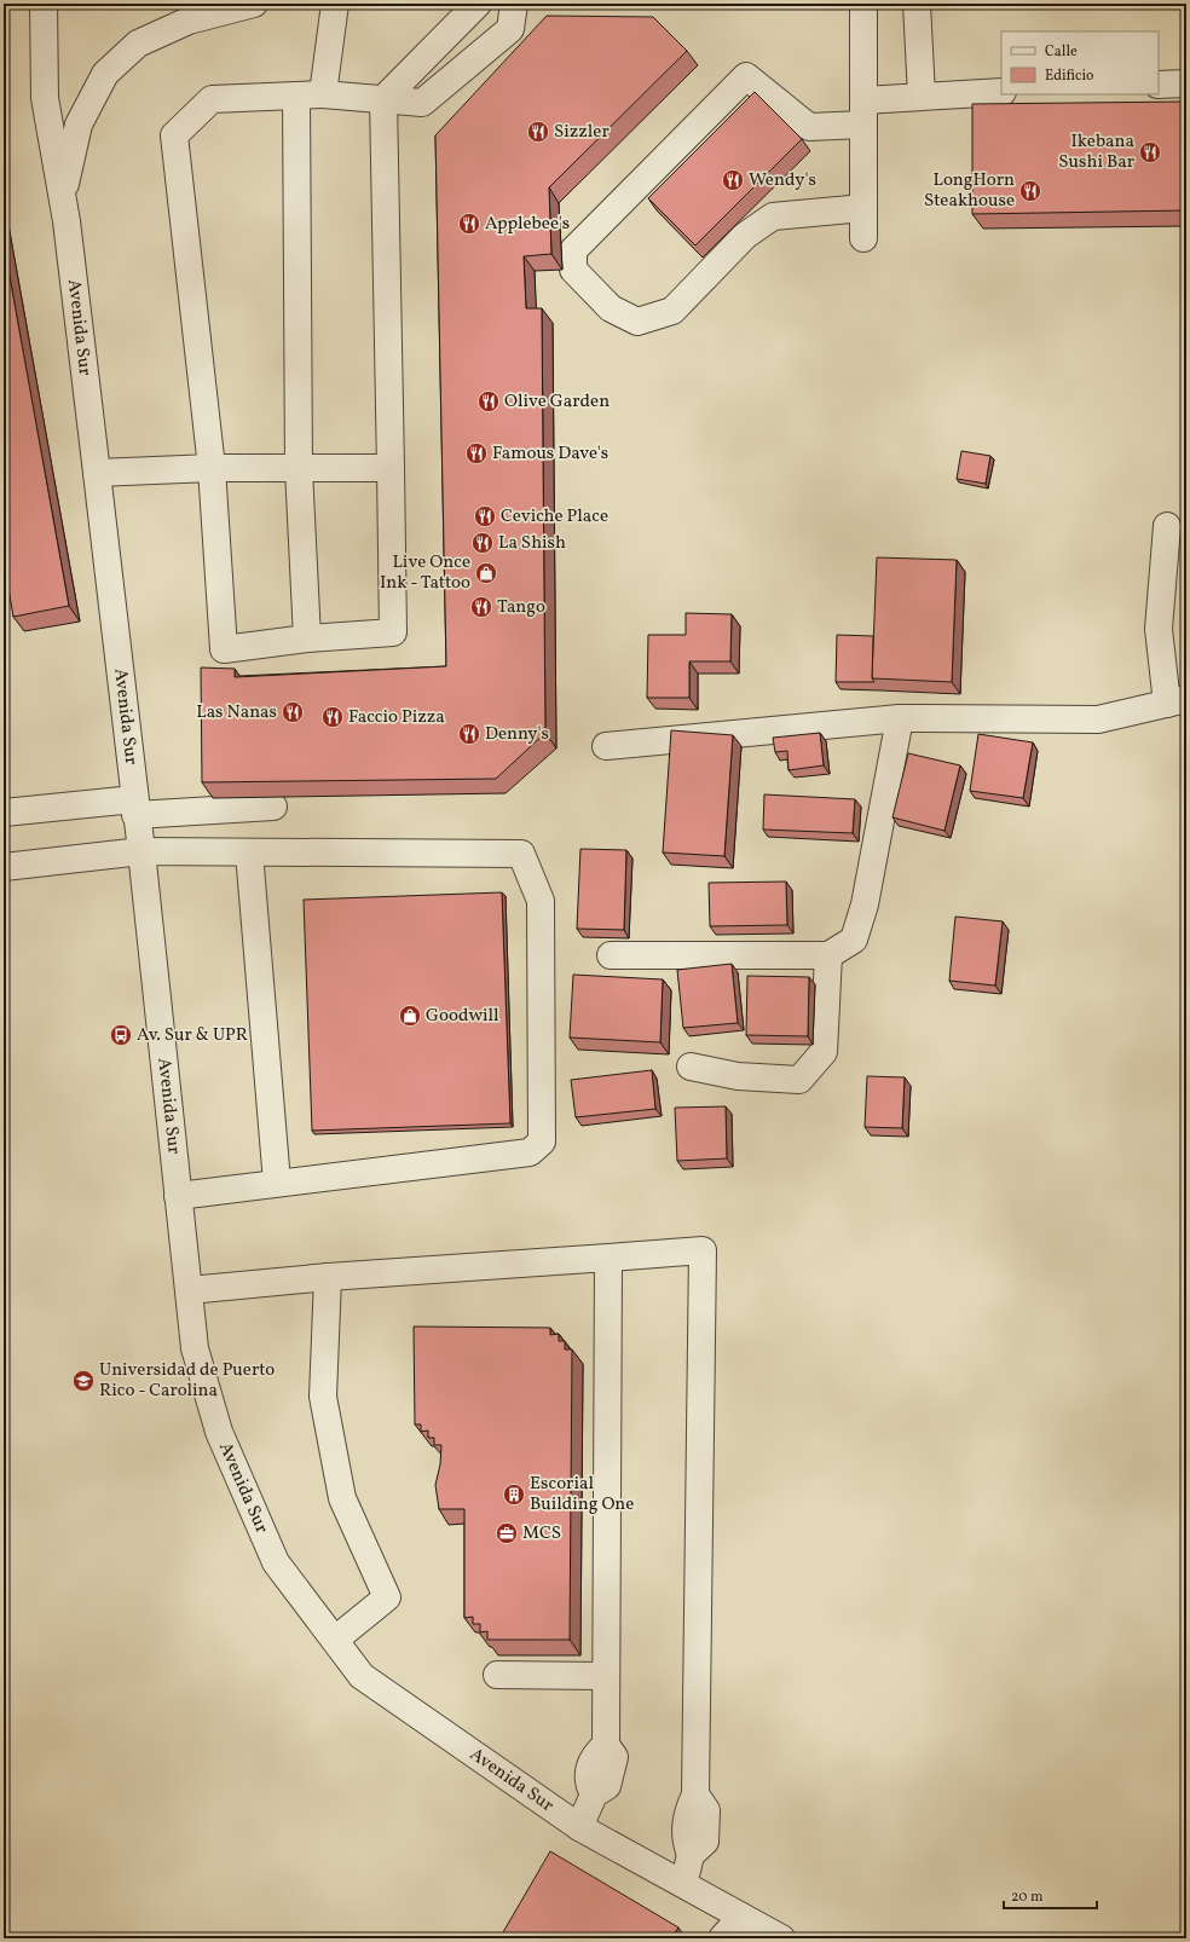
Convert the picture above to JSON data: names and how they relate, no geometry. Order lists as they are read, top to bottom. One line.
{"streets":{"street":["Avenida Sur"]},"places":{"restaurant":["Sizzler","Ikebana Sushi Bar","Wendy's","LongHorn Steakhouse","Applebee's","Olive Garden","Famous Dave's","Ceviche Place","La Shish","Tango","Las Nanas","Faccio Pizza","Denny's"],"shop":["Live Once Ink - Tattoo","Goodwill"],"bus stop":["Av. Sur & UPR"],"school or university":["Universidad de Puerto Rico - Carolina"],"building":["Escorial Building One"],"office":["MCS"]},"legend":["Calle","Edificio"],"scale_bar":"20 m"}
